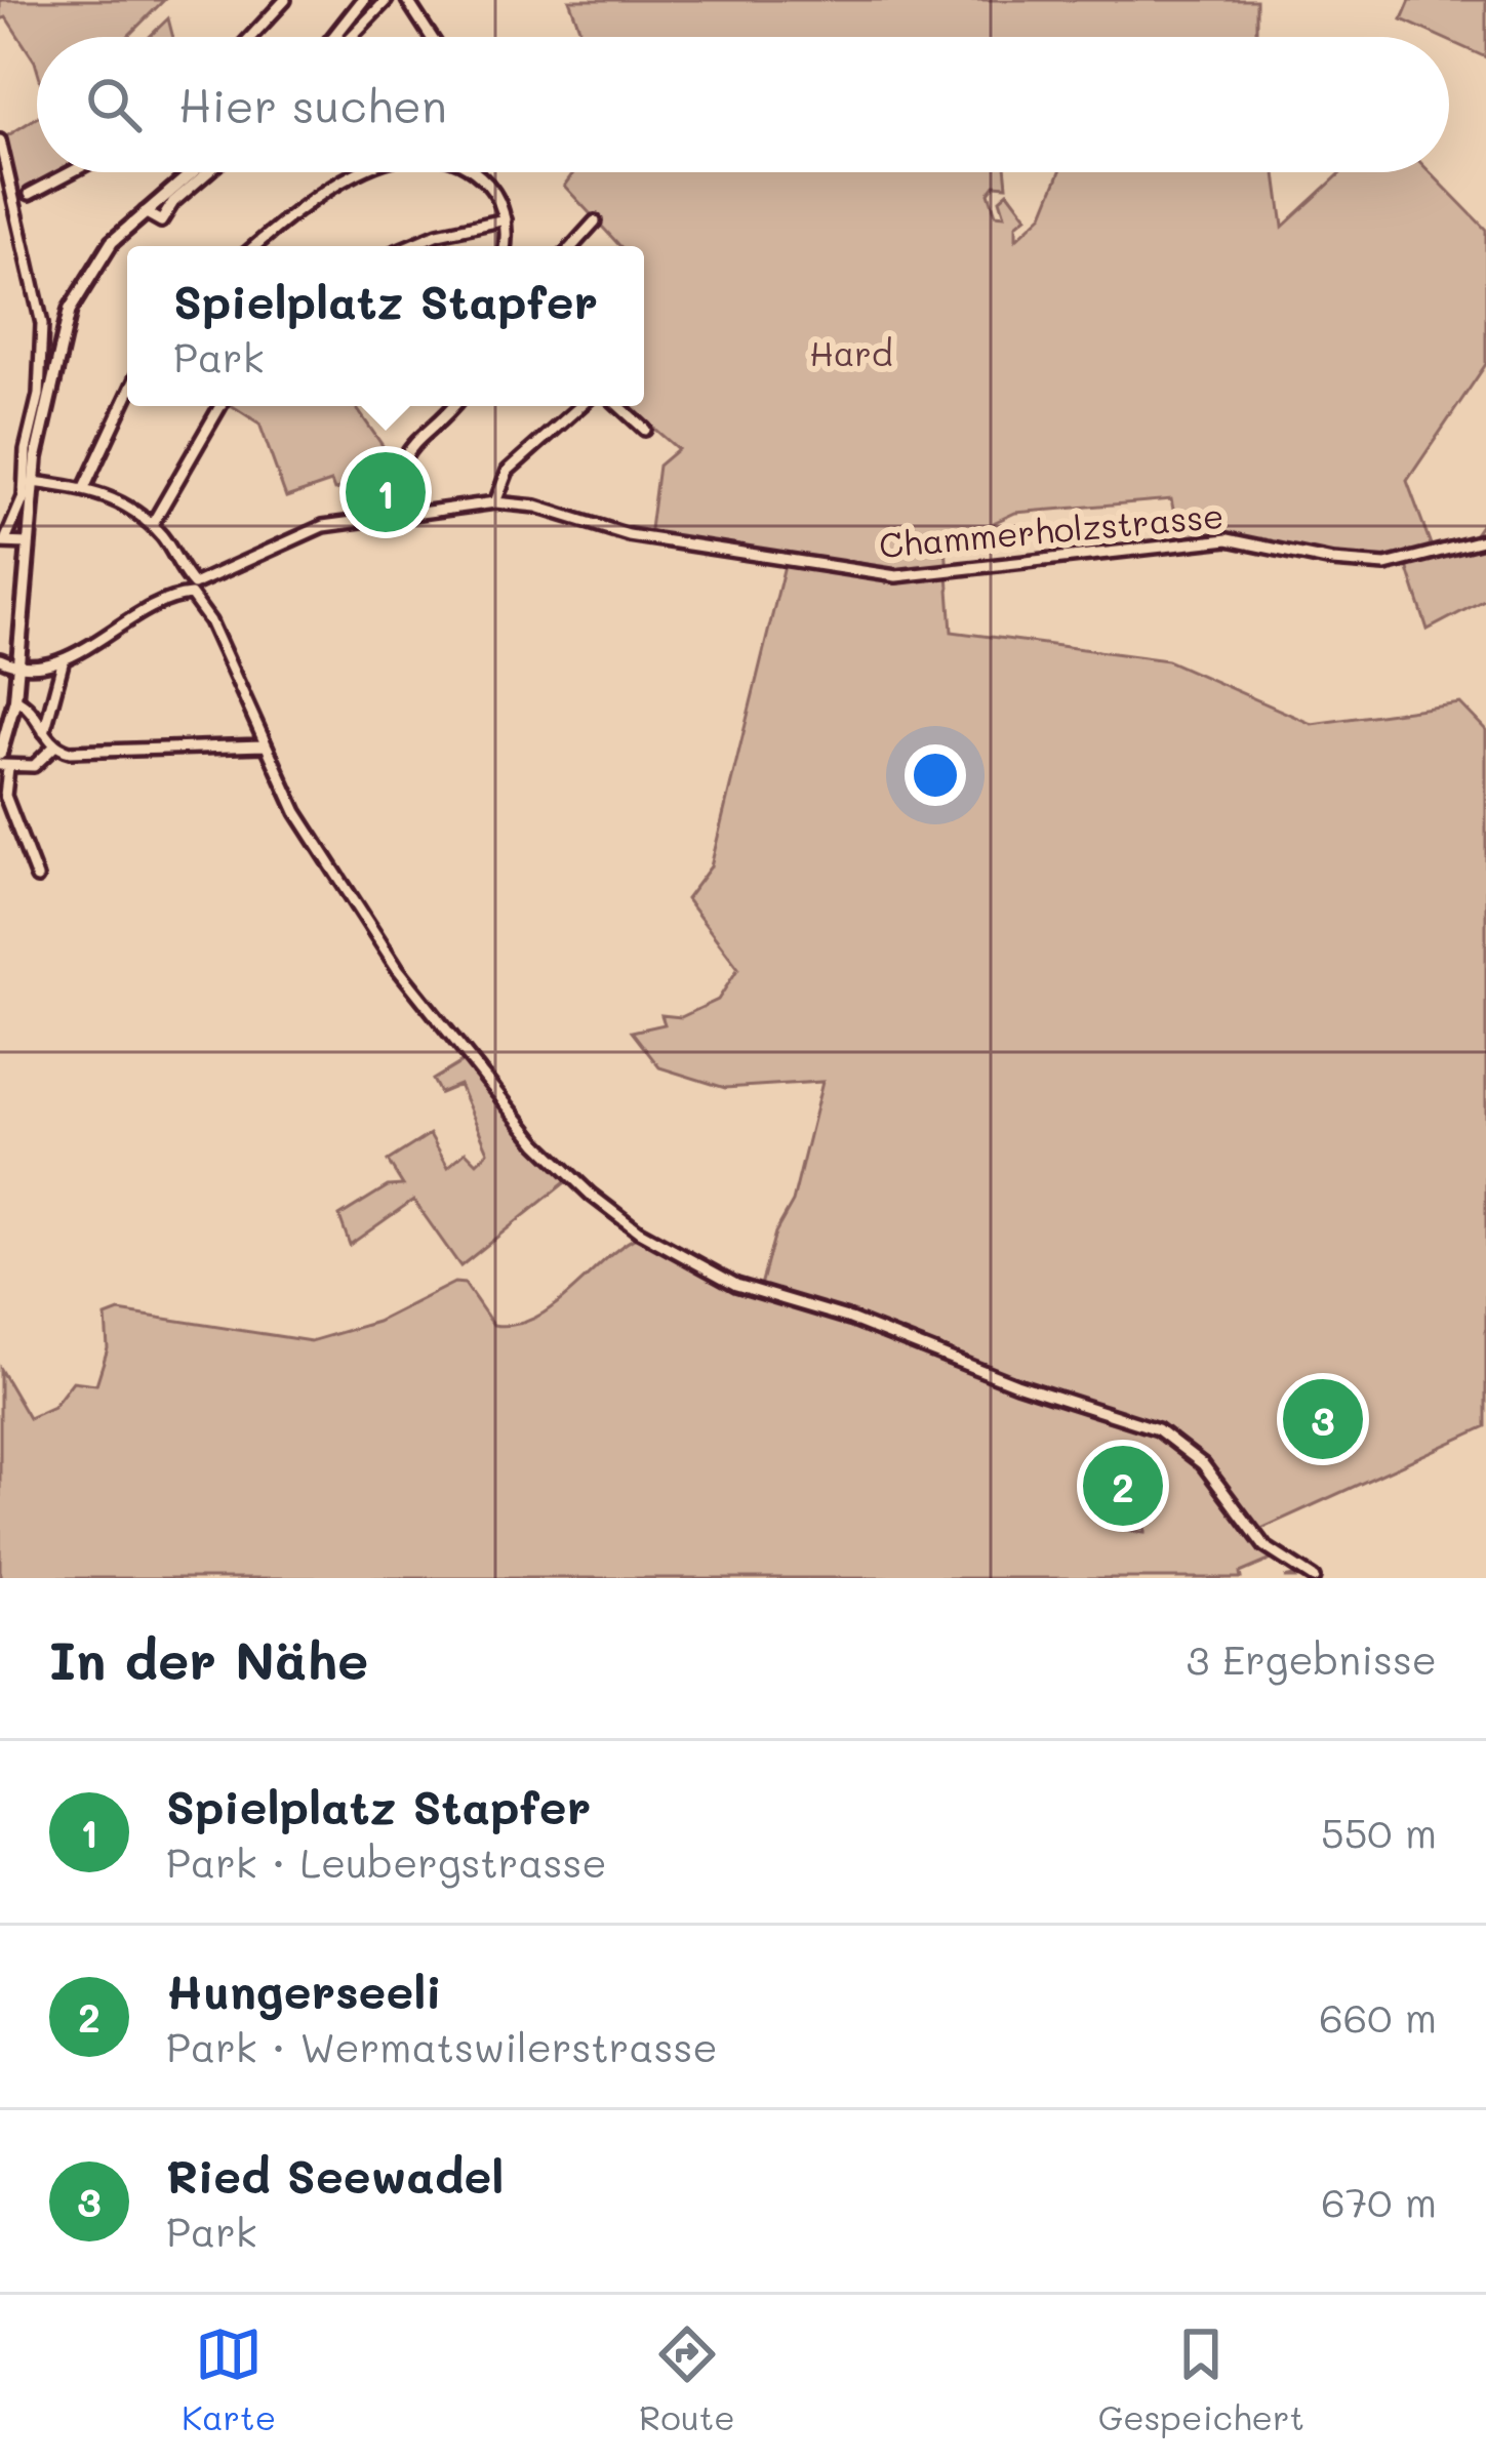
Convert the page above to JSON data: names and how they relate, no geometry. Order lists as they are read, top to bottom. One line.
{"streets":{"street":["Chammerholzstrasse"]},"parks":["Hard"],"page":{"search":"Hier suchen","popup":["Spielplatz Stapfer","Park"],"pins":["1","3","2"],"heading":["In der Nähe","3 Ergebnisse"],"list":[{"mark":"1","name":"Spielplatz Stapfer","note":"Park · Leubergstrasse","value":"550 m"},{"mark":"2","name":"Hungerseeli","note":"Park · Wermatswilerstrasse","value":"660 m"},{"mark":"3","name":"Ried Seewadel","note":"Park","value":"670 m"}],"nav":["Karte","Route","Gespeichert"]}}
